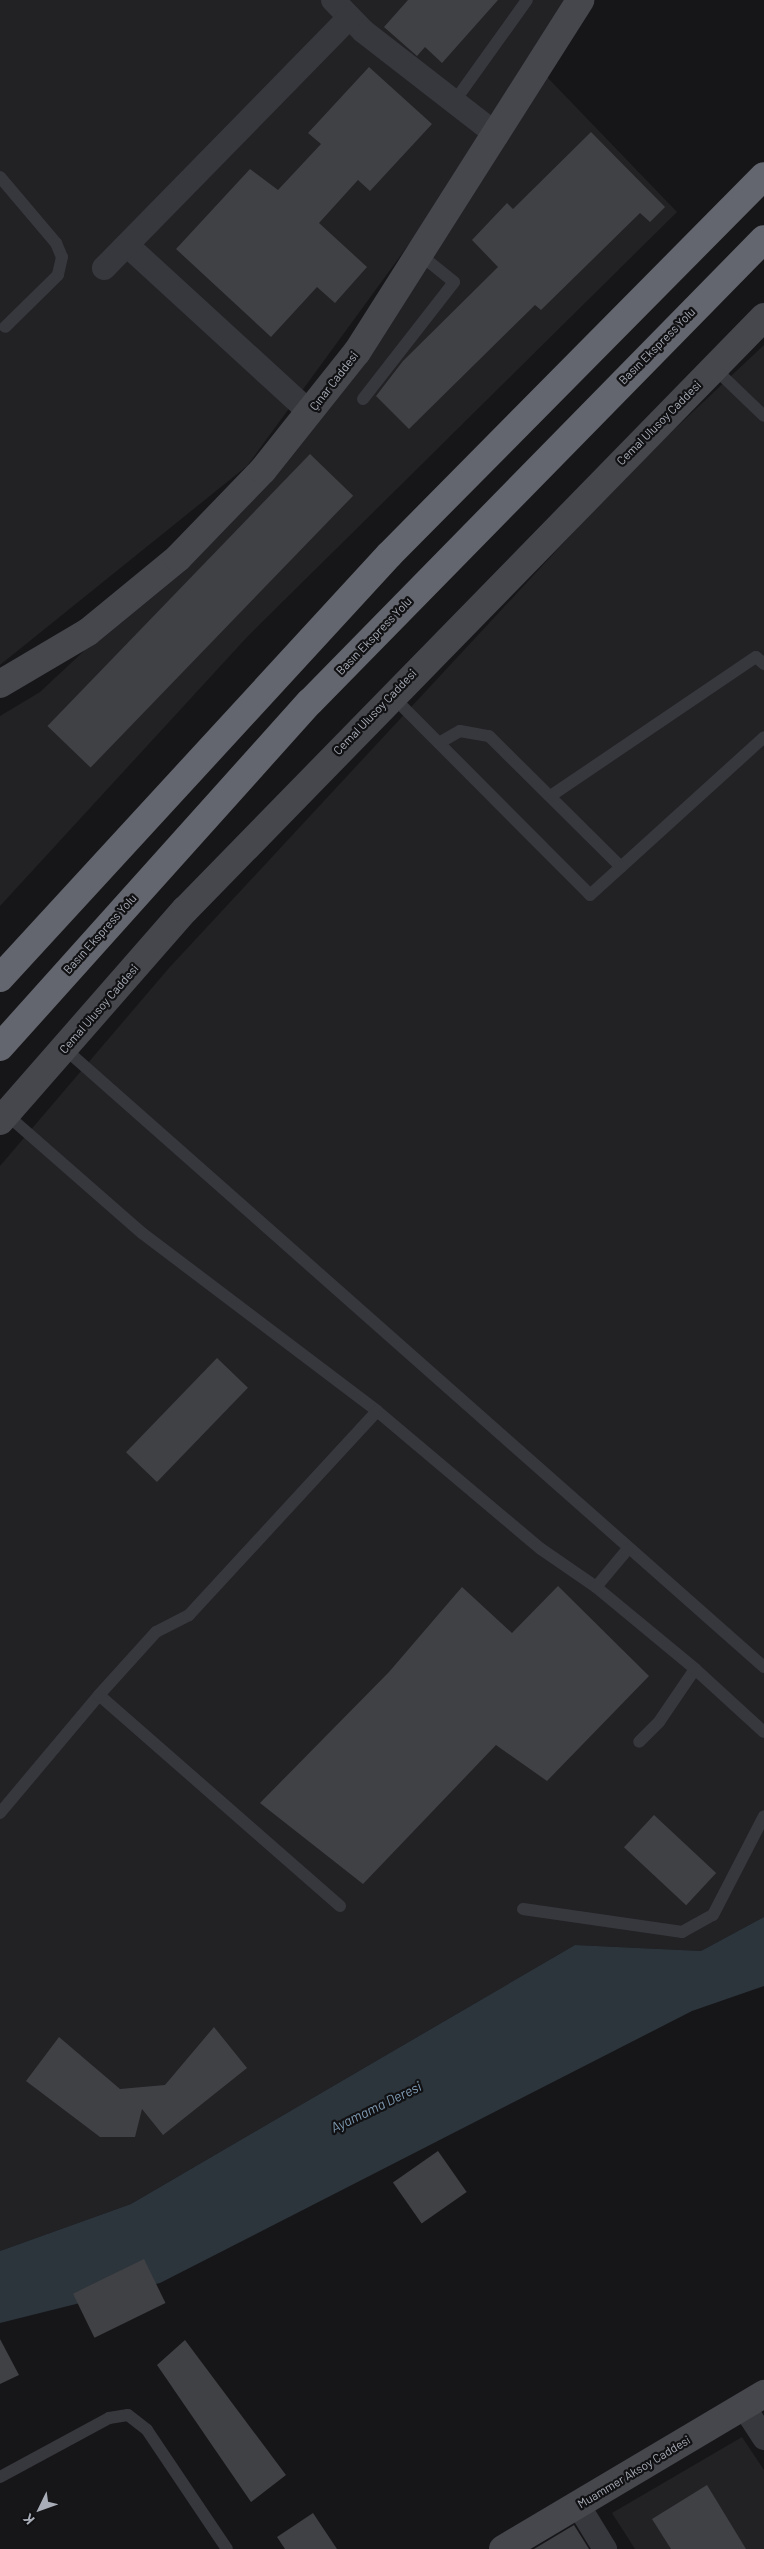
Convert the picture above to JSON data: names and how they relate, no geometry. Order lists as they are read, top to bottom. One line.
{"streets":{"highway":["Basın Ekspress Yolu"],"main road":["Çınar Caddesi","Cemal Ulusoy Caddesi","Muammer Aksoy Caddesi"]},"water":["Ayamama Deresi"],"north":"bottom left"}
